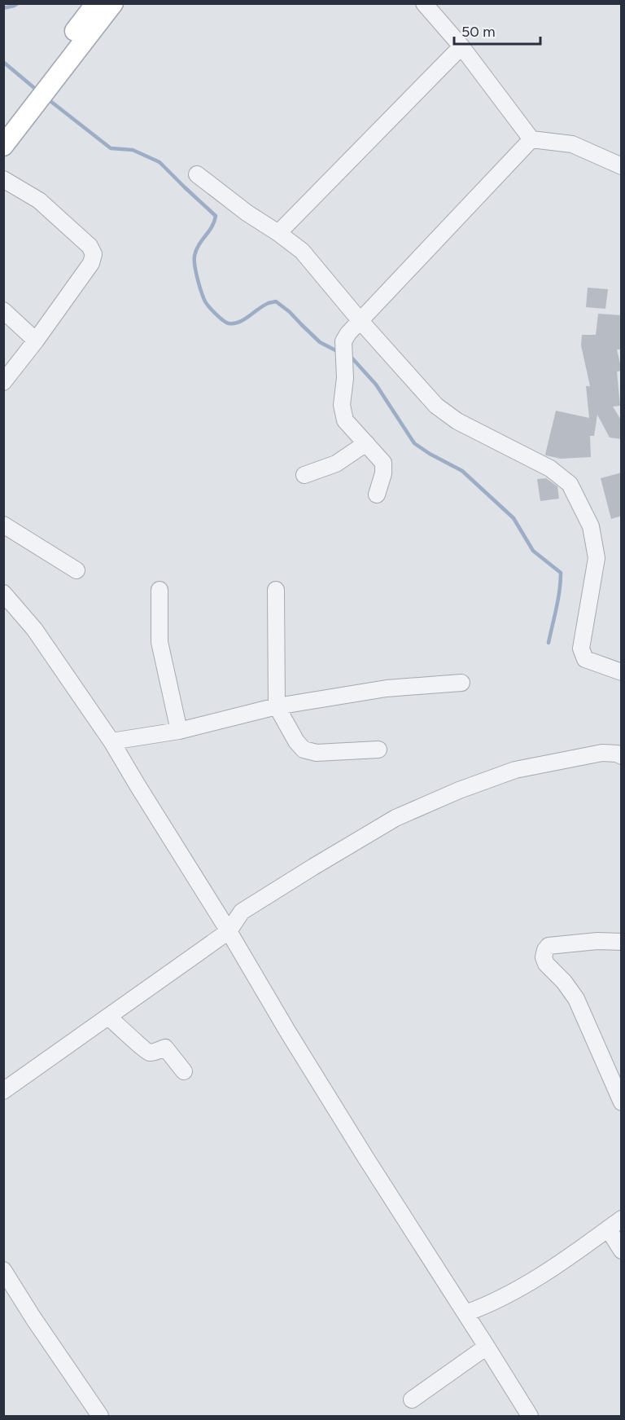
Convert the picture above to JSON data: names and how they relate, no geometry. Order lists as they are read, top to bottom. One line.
{"scale_bar":"50 m"}
